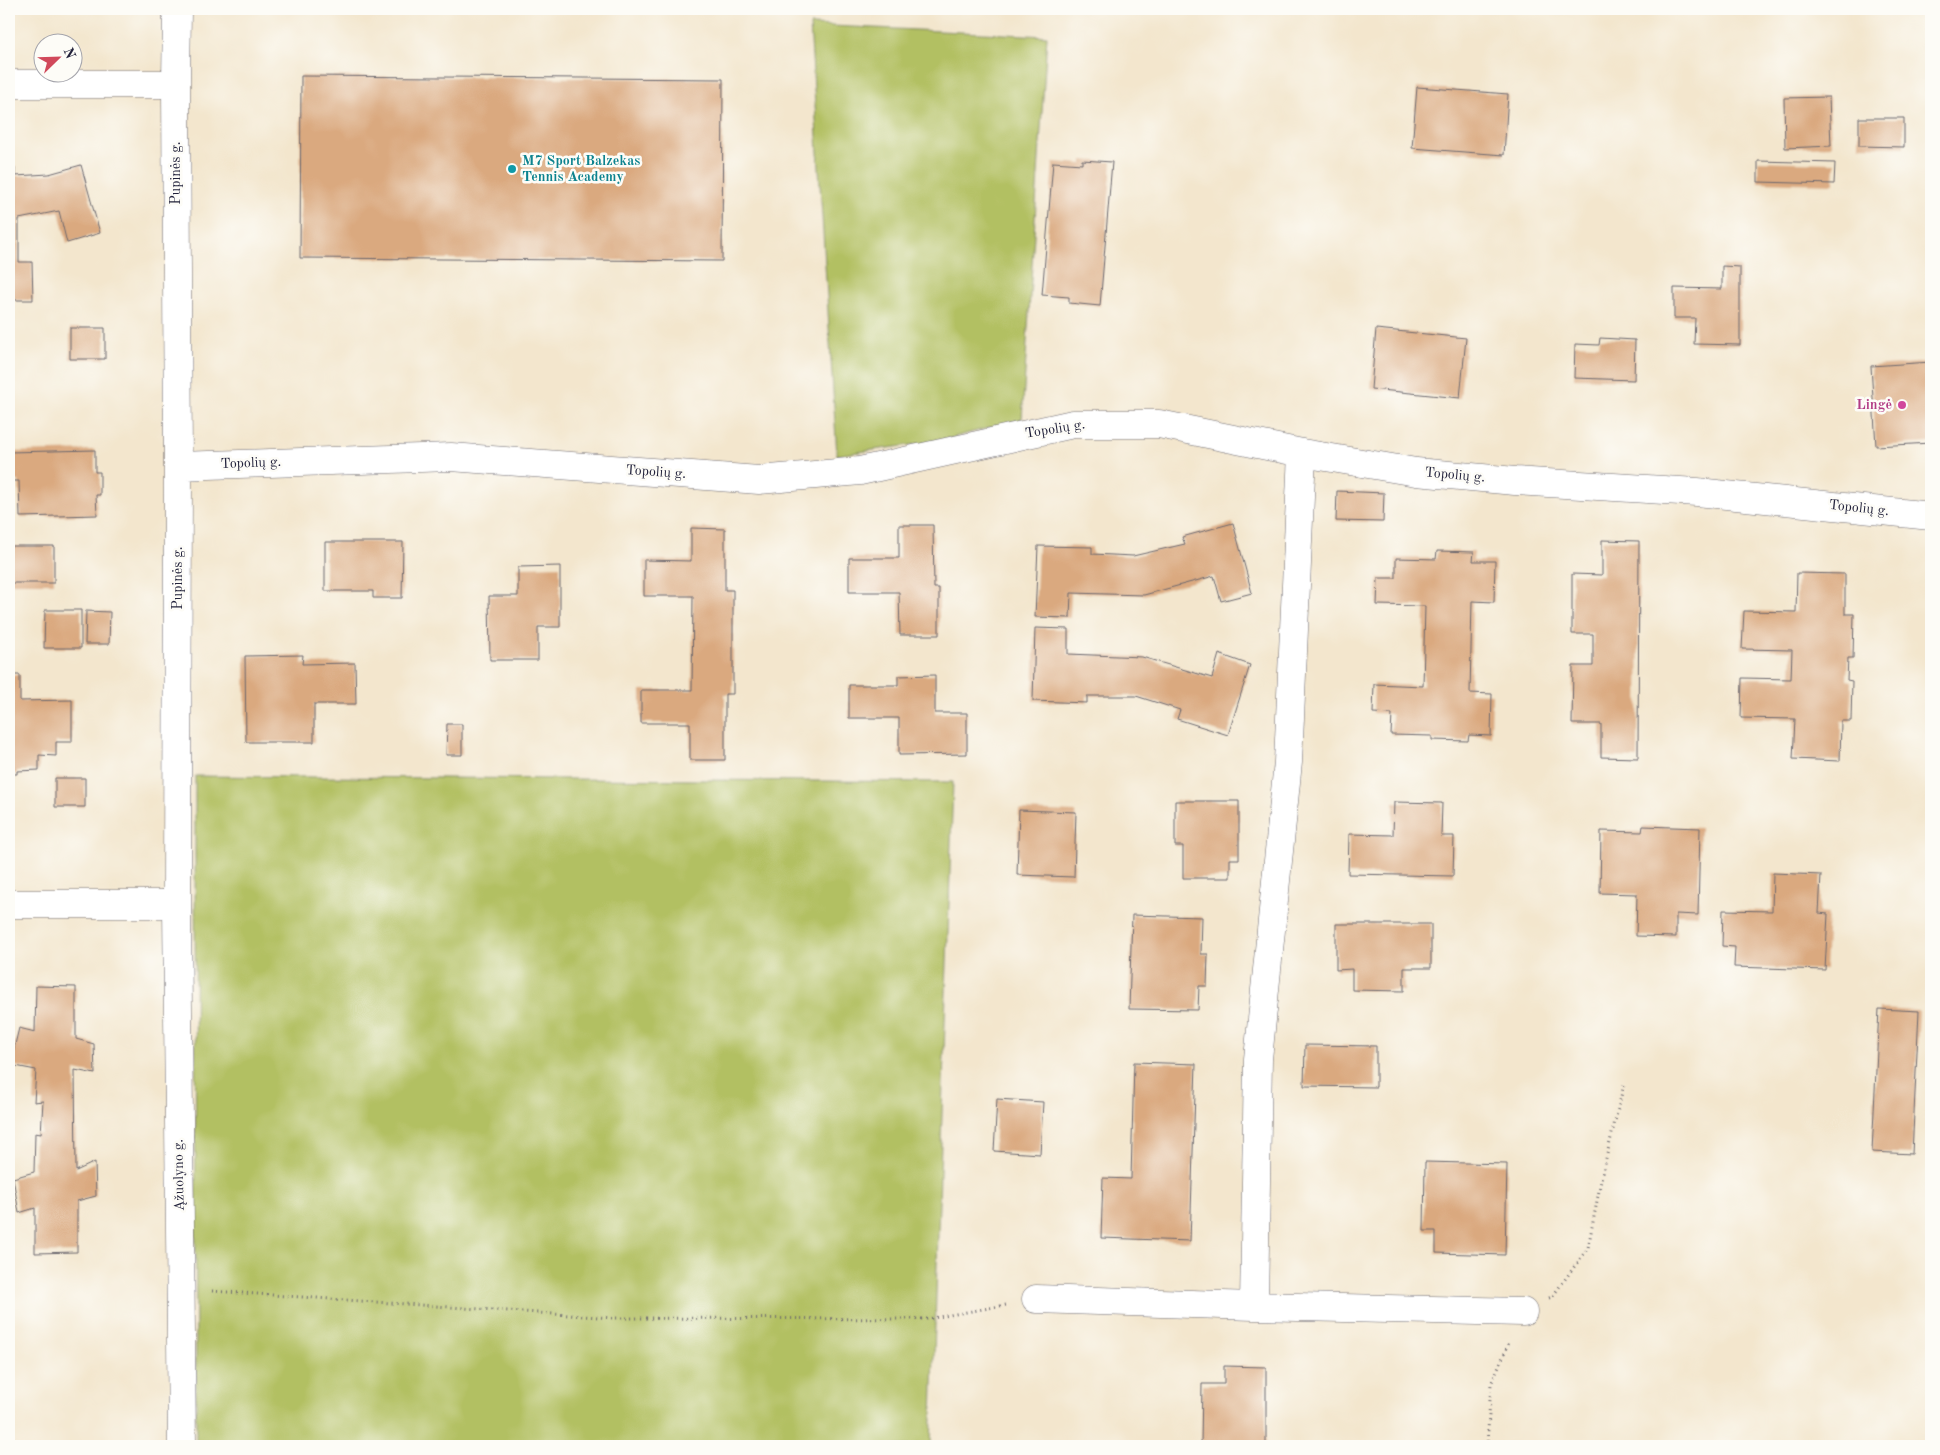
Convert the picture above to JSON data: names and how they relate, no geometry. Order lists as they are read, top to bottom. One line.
{"streets":{"street":["Pupinės g.","Topolių g.","Ąžuolyno g."]},"crossings":[["Pupinės g.","Topolių g."],["Pupinės g.","Ąžuolyno g."]],"places":["M7 Sport Balzekas Tennis Academy","Lingė"],"north":"top right"}
